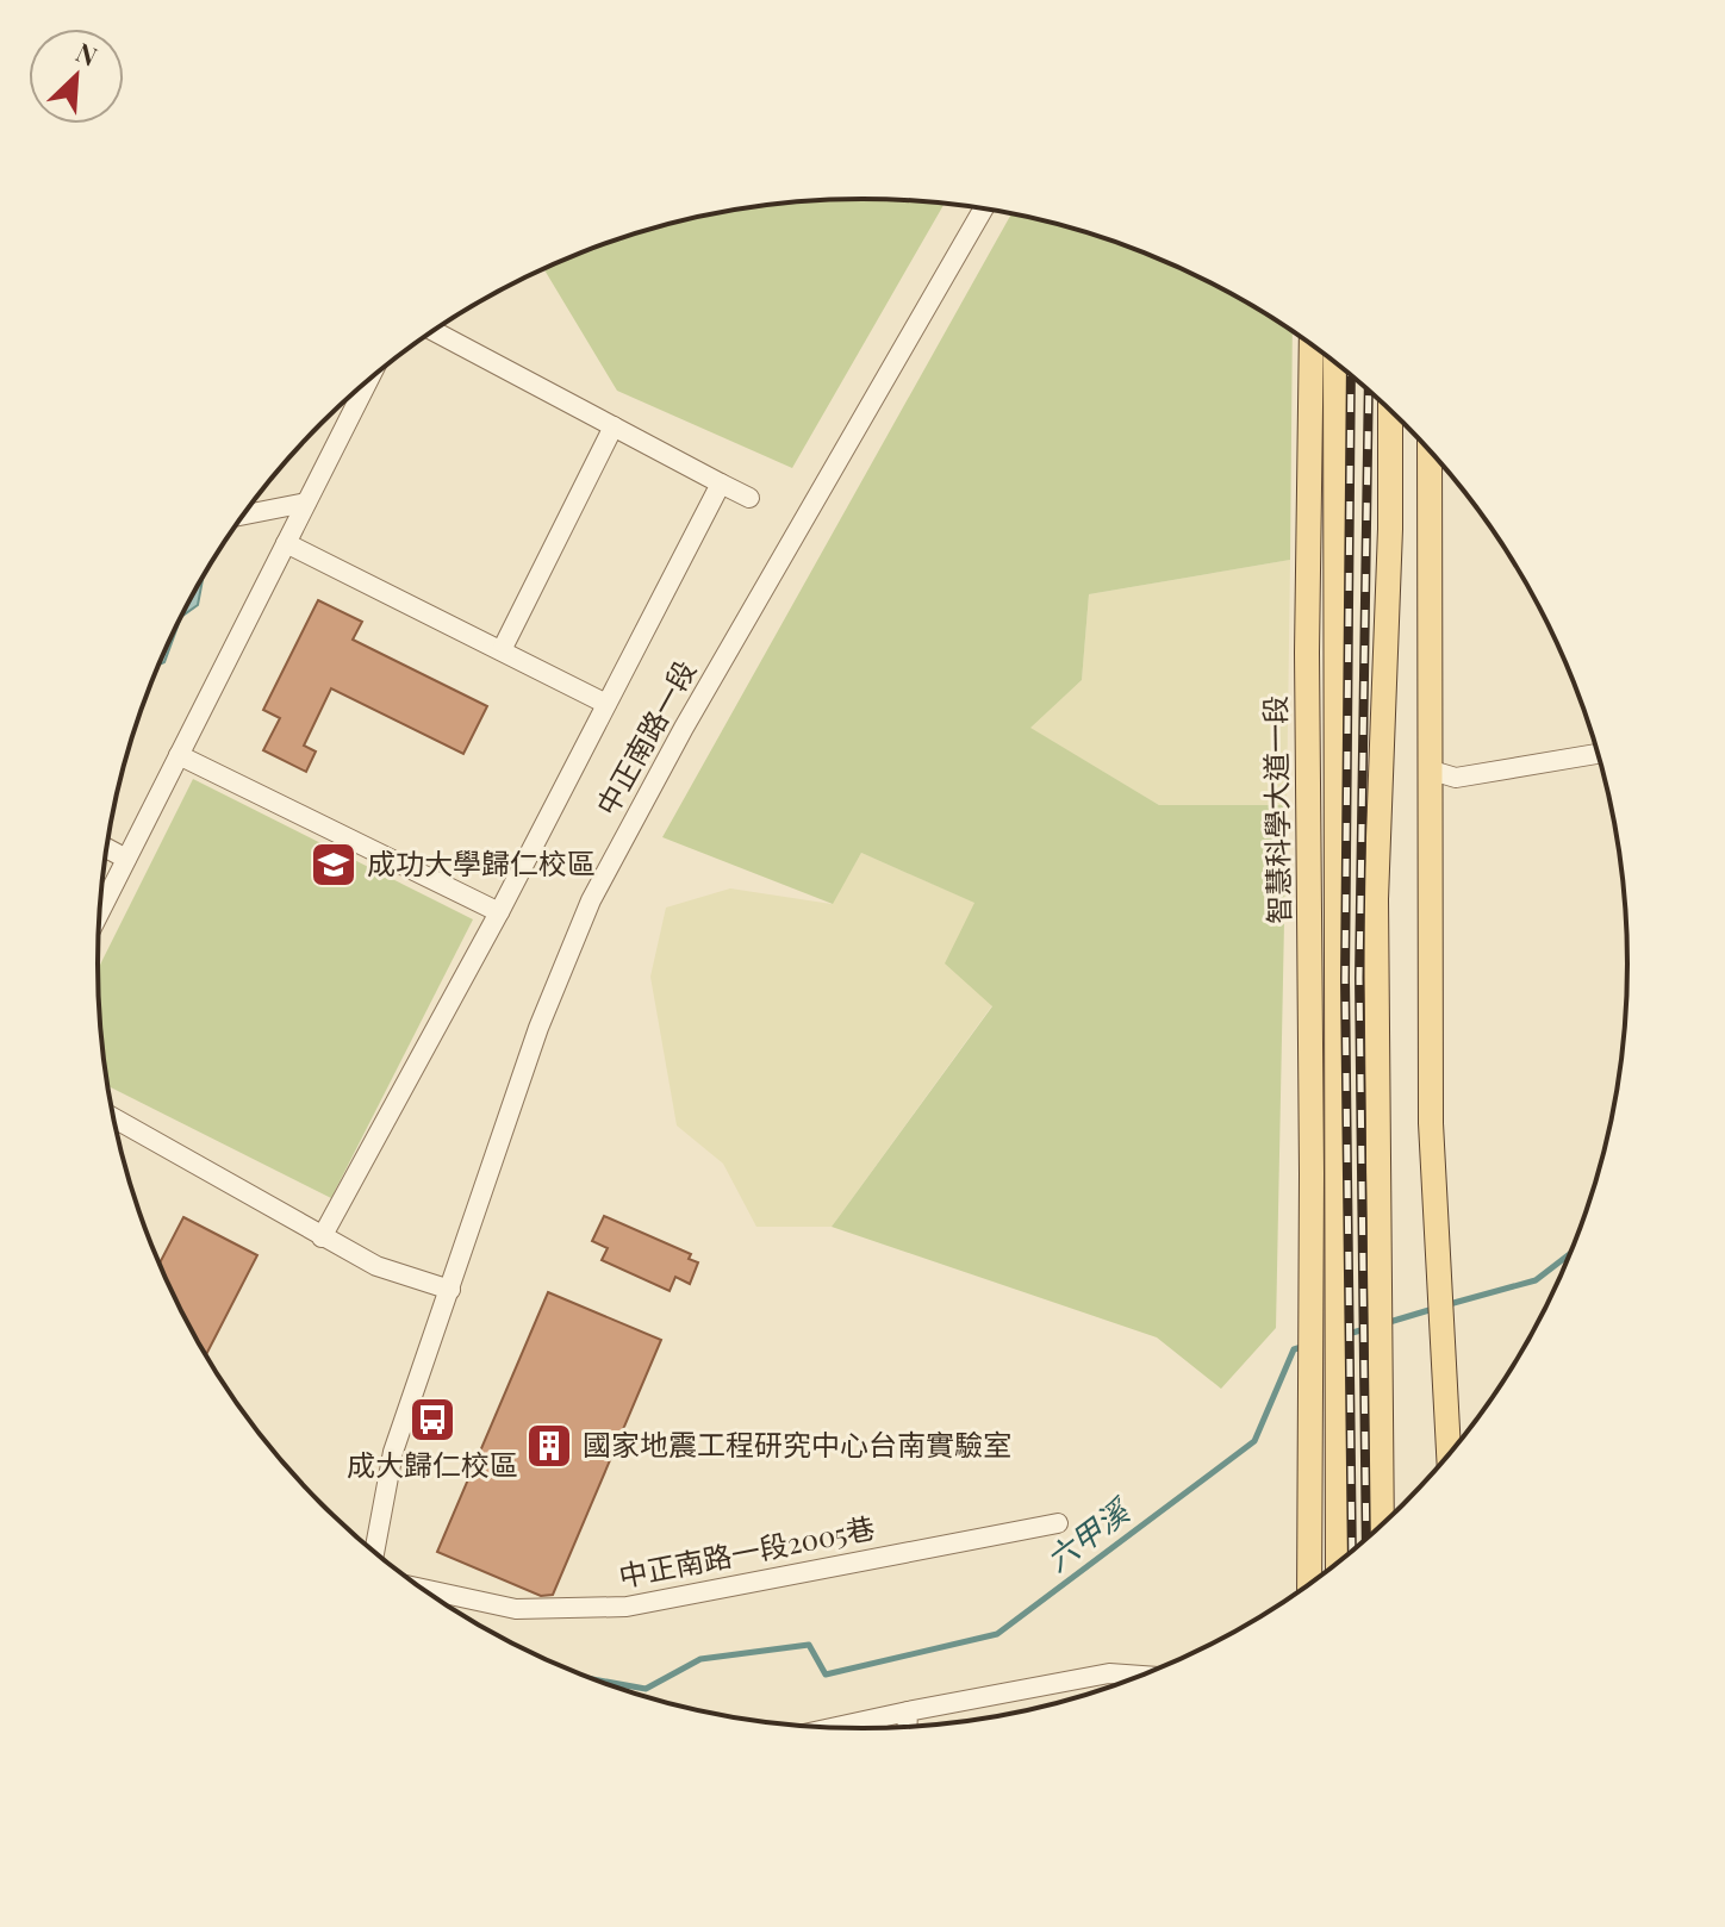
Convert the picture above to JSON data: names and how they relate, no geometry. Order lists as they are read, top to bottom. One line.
{"streets":{"main road":["智慧科學大道一段"],"street":["中正南路一段","中正南路一段2005巷"]},"water":["六甲溪"],"places":{"school or university":["成功大學歸仁校區"],"bus stop":["成大歸仁校區"],"building":["國家地震工程研究中心台南實驗室"]},"north":"top right"}
